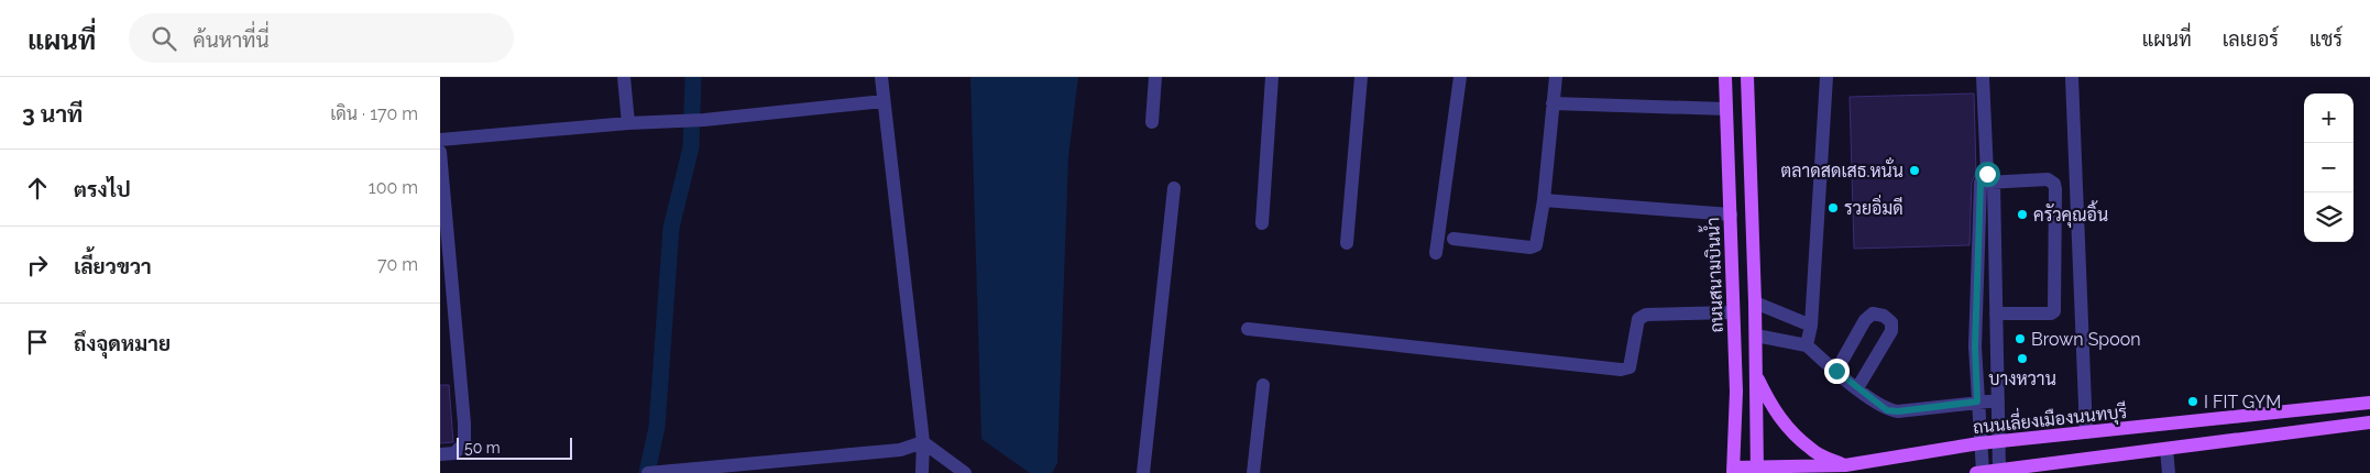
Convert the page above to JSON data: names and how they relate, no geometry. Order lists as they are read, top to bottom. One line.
{"streets":{"main road":["ถนนสนามบินน้ำ","ถนนเลี่ยงเมืองนนทบุรี"]},"crossings":[["ถนนสนามบินน้ำ","ถนนเลี่ยงเมืองนนทบุรี"]],"places":["ตลาดสดเสธ.หนั่น","รวยอิ่มดี","ครัวคุณอิ้น","Brown Spoon","บางหวาน","I FIT GYM"],"scale_bar":"50 m","page":{"header":"แผนที่","search":"ค้นหาที่นี่","nav":["แผนที่","เลเยอร์","แชร์"],"heading":["3 นาที","เดิน · 170 m"],"map_buttons":["+","−"],"list":[["ตรงไป","100 m"],["เลี้ยวขวา","70 m"],"ถึงจุดหมาย"],"scale":"50 m"}}
